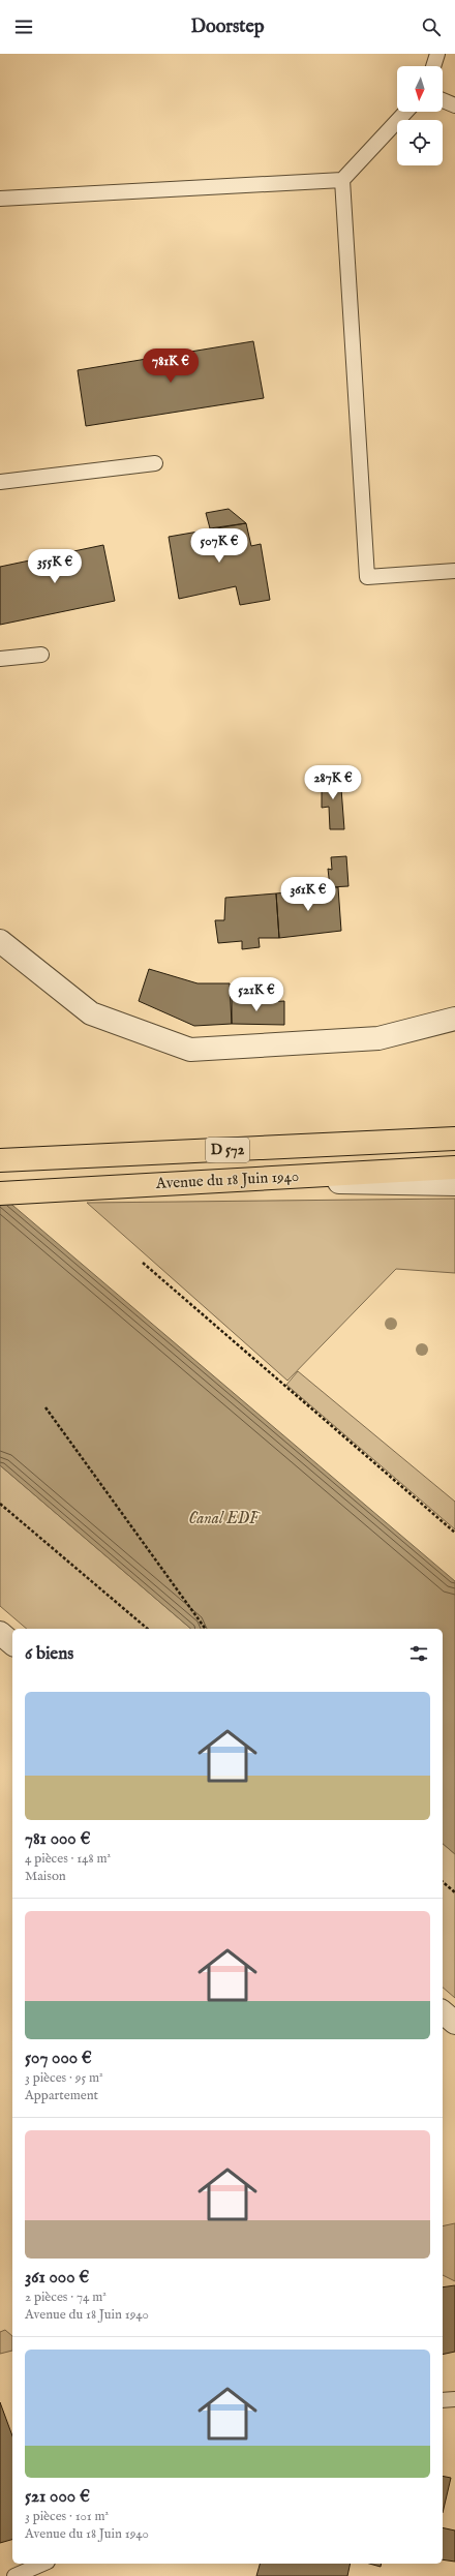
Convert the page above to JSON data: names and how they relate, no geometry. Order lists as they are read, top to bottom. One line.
{"streets":{"main road":["D 572","Avenue du 18 Juin 1940"]},"water":["Canal EDF"],"north":"bottom","page":{"header":"Doorstep","price":["781K €","507K €","355K €","287K €","361K €","521K €"],"heading":"6 biens","list":[{"name":"781 000 €","note":"4 pièces · 148 m² · Maison"},{"name":"507 000 €","note":"3 pièces · 95 m² · Appartement"},{"name":"361 000 €","note":"2 pièces · 74 m² · Avenue du 18 Juin 1940"},{"name":"521 000 €","note":"3 pièces · 101 m² · Avenue du 18 Juin 1940"}]}}
